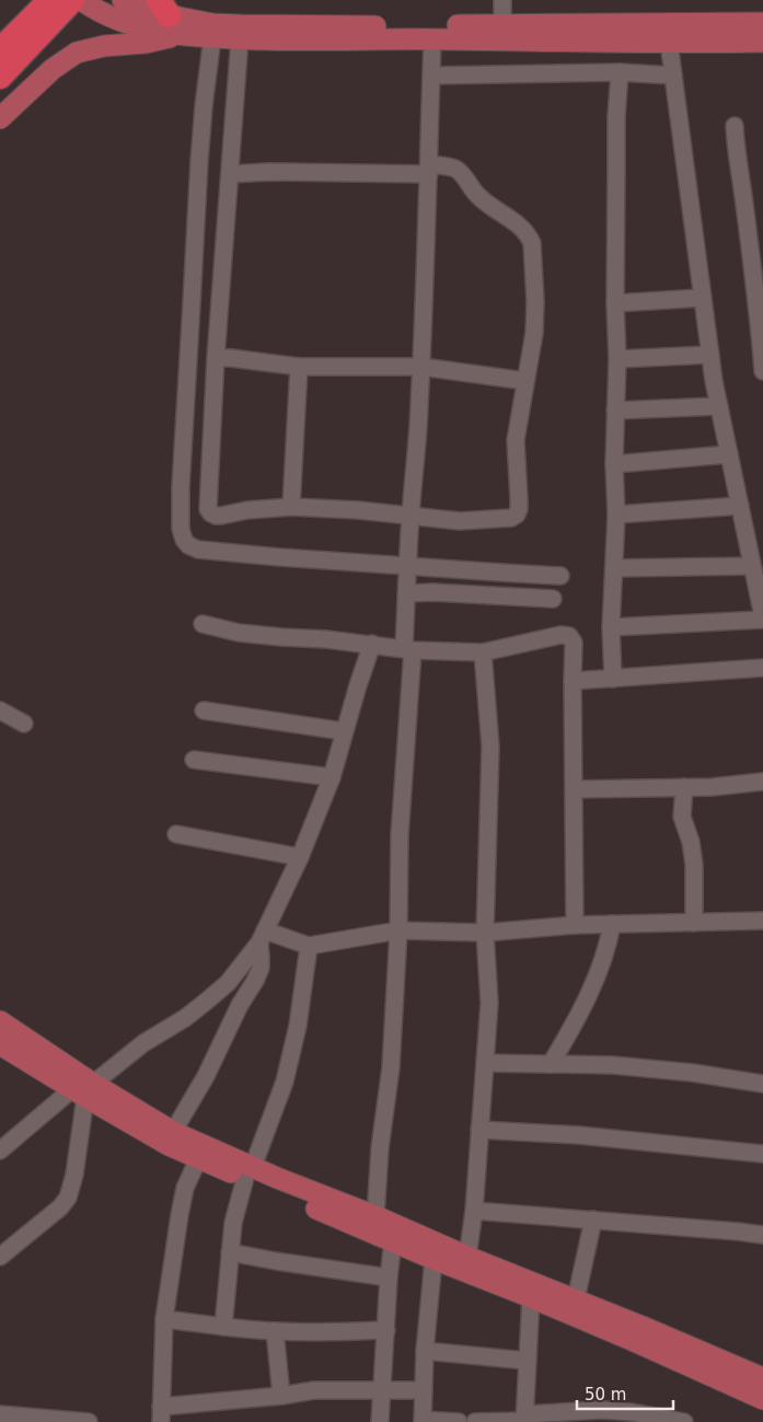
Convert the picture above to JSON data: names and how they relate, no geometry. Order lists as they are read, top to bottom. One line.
{"scale_bar":"50 m"}
